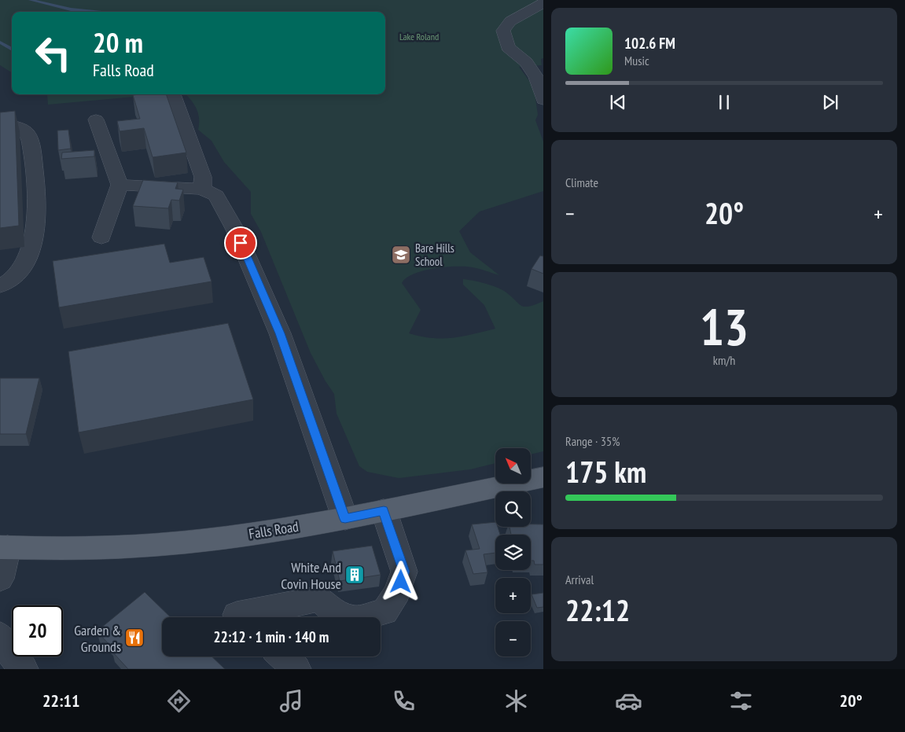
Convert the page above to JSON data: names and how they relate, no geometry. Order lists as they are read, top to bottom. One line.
{"streets":{"main road":["Falls Road"]},"parks":["Lake Roland"],"places":{"school or university":["Bare Hills School"],"building":["White And Covin House"],"restaurant":["Garden & Grounds"]},"north":"top left","page":{"turn":["20 m","Falls Road"],"song":["102.6 FM","Music"],"tile":["Climate",["13","km/h"],["Range · 35%","175 km"],["Arrival","22:12"]],"heat":["−","20°","+"],"map_buttons":["+","−"],"limit":"20","trip":"22:12 · 1 min · 140 m","tabs":["22:11","20°"]}}
